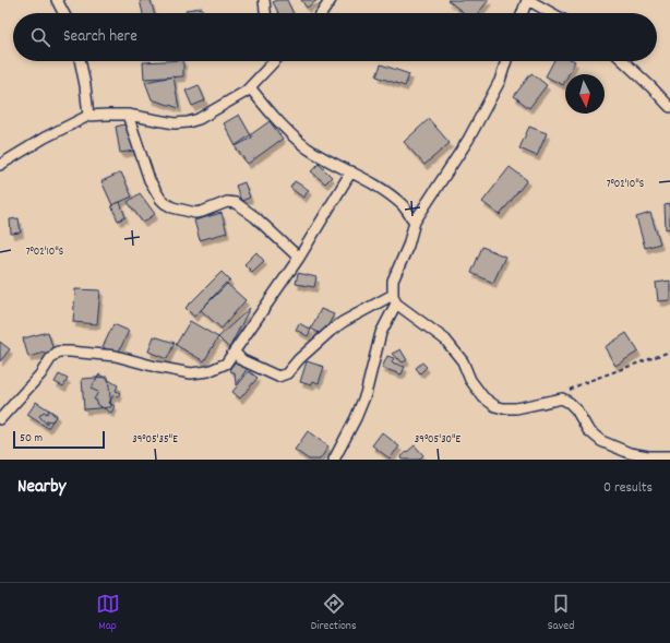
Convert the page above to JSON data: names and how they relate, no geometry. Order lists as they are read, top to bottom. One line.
{"scale_bar":"50 m","north":"bottom","page":{"search":"Search here","scale":"50 m","heading":["Nearby","0 results"],"nav":["Map","Directions","Saved"]},"coordinates":["7°02'10\"S","39°05'35\"E","39°05'30\"E"]}
